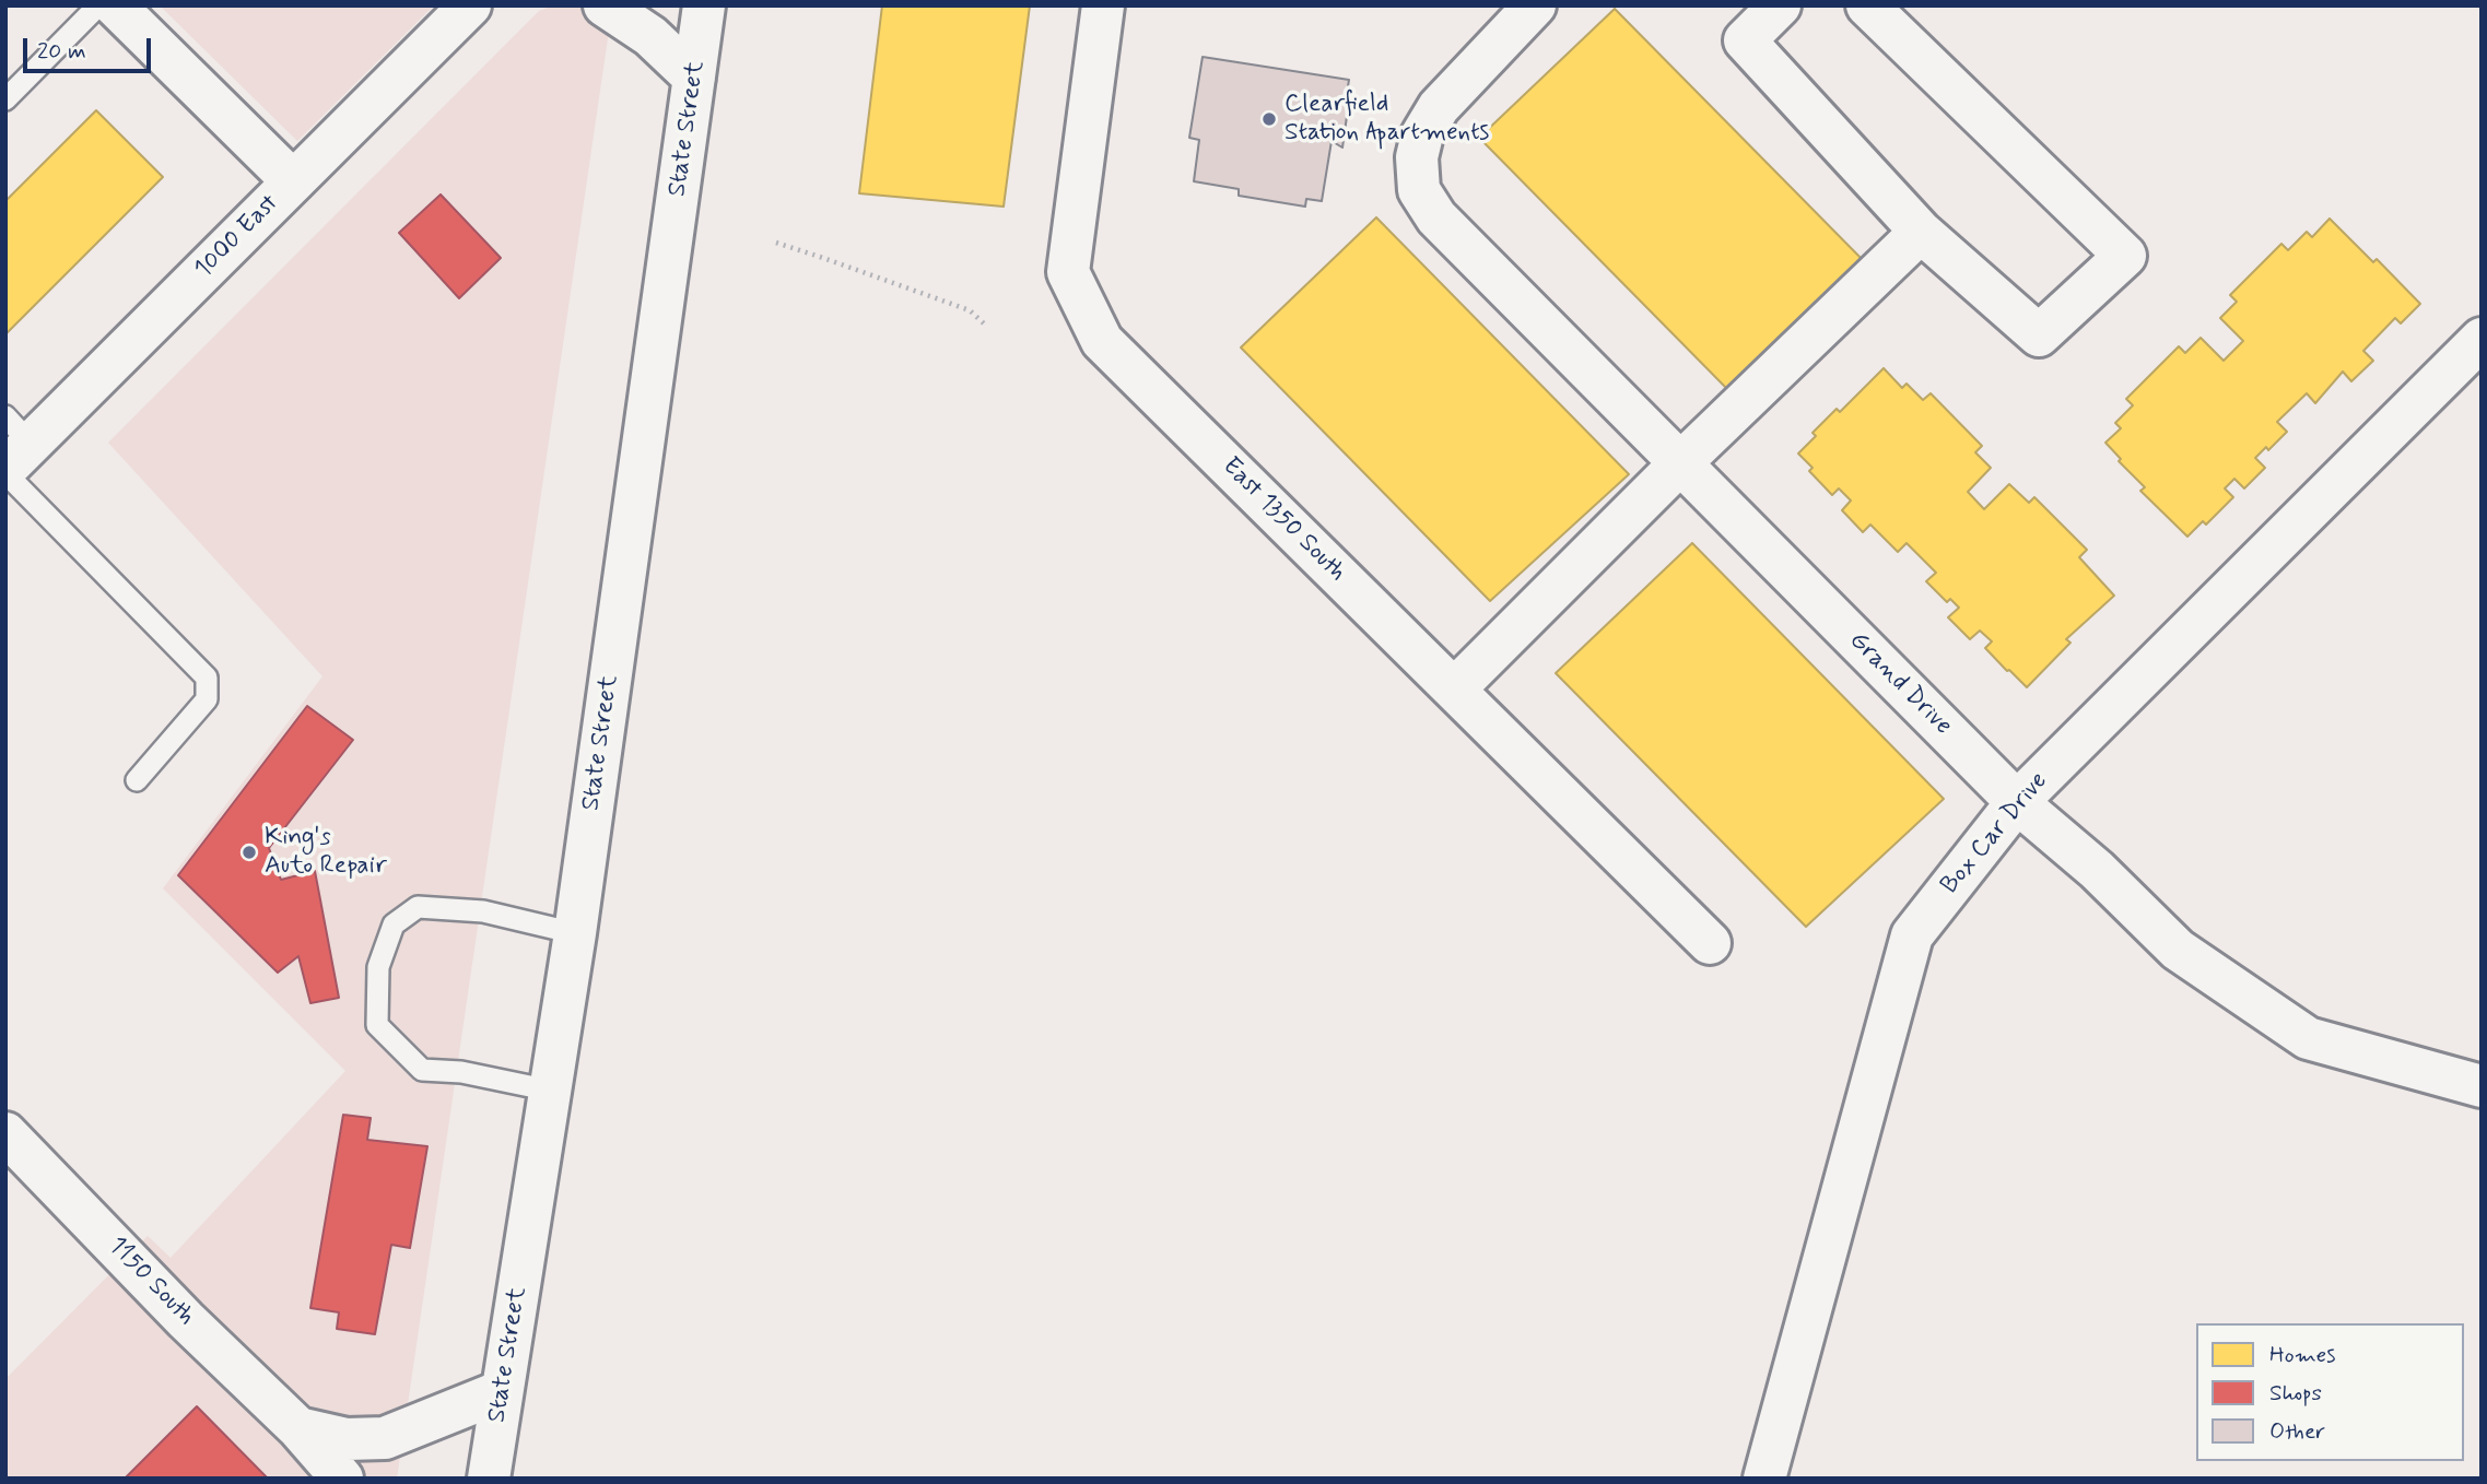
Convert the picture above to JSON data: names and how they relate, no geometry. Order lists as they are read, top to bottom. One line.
{"streets":{"street":["State Street","1000 East","East 1350 South","Grand Drive","Box Car Drive","1150 South"]},"crossings":[["Grand Drive","Box Car Drive"]],"places":["Clearfield Station Apartments","King's Auto Repair"],"legend":["Homes","Shops","Other"],"scale_bar":"20 m"}
